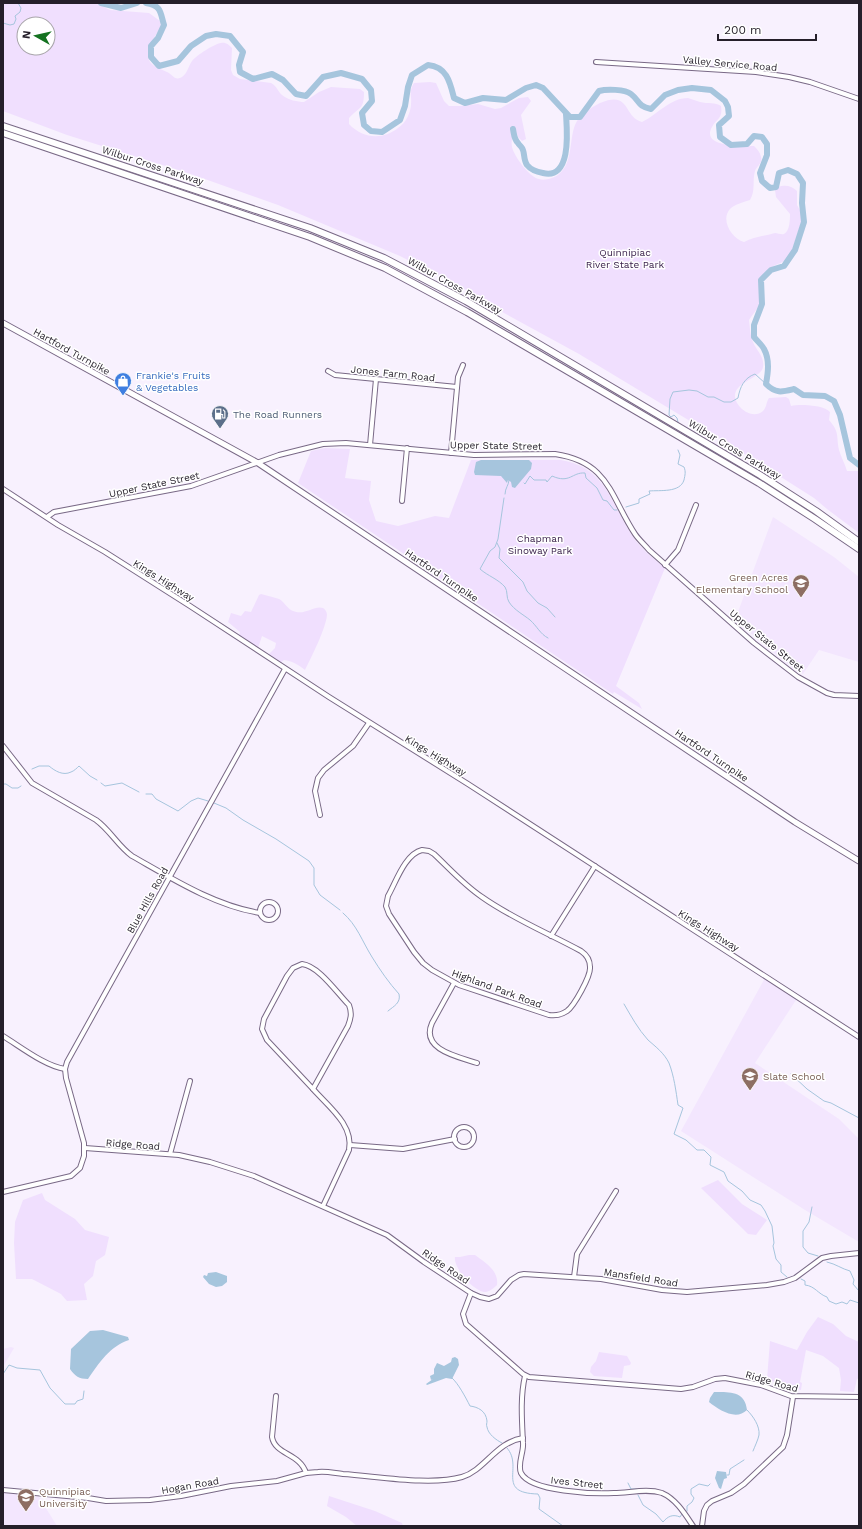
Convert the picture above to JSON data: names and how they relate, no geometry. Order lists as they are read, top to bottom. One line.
{"streets":{"highway":["Wilbur Cross Parkway"],"main road":["Hartford Turnpike"],"street":["Valley Service Road","Jones Farm Road","Upper State Street","Kings Highway","Blue Hills Road","Highland Park Road","Ridge Road","Mansfield Road","Ives Street","Hogan Road"]},"crossings":[["Hartford Turnpike","Upper State Street"],["Upper State Street","Kings Highway"],["Kings Highway","Blue Hills Road"],["Ridge Road","Mansfield Road"],["Ridge Road","Ives Street"],["Ives Street","Hogan Road"]],"parks":["Quinnipiac River State Park","Chapman Sinoway Park"],"places":{"shop":["Frankie's Fruits & Vegetables"],"fuel station":["The Road Runners"],"school or university":["Green Acres Elementary School","Slate School","Quinnipiac University"]},"scale_bar":"200 m","north":"left"}
